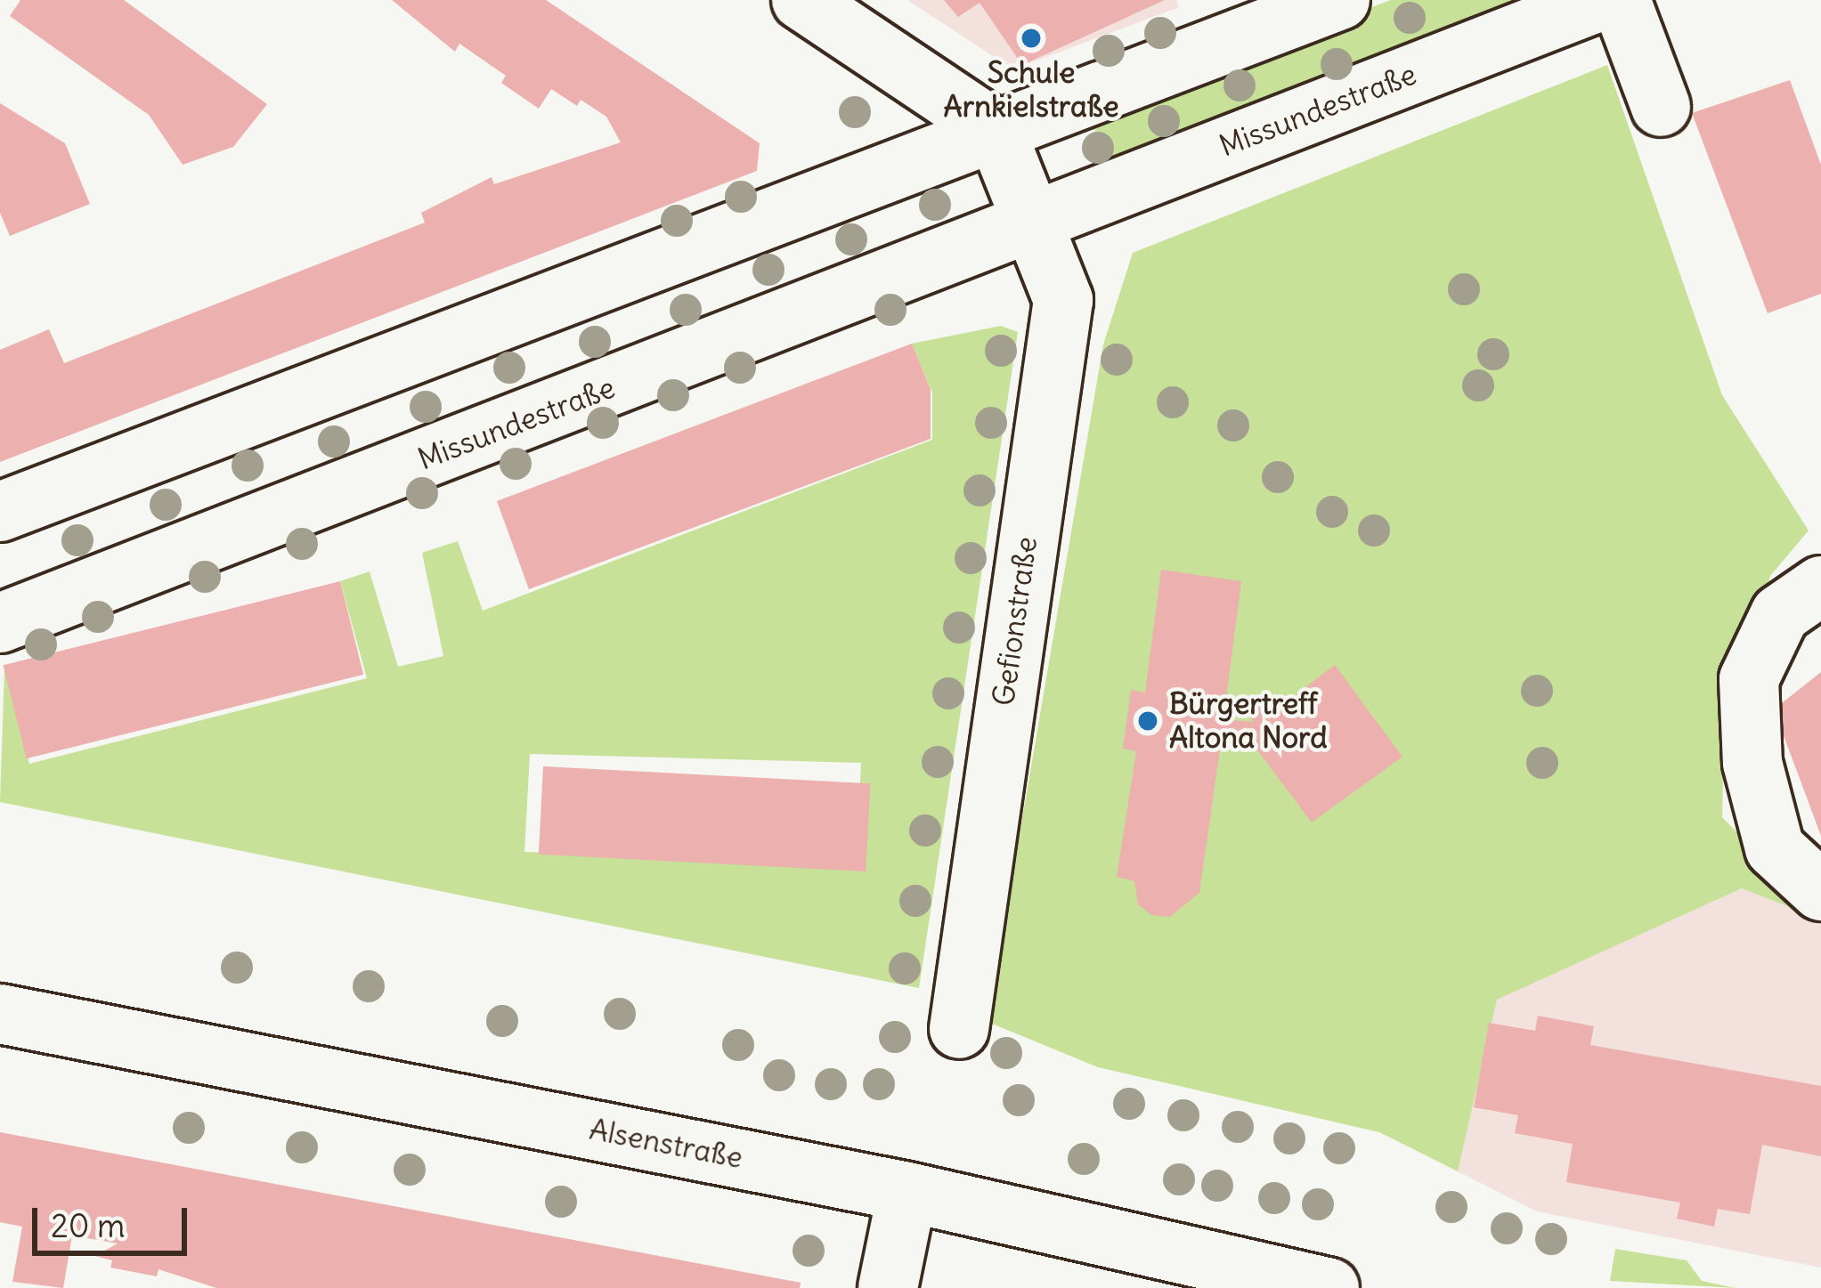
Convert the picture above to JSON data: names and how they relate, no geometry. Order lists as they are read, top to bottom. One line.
{"streets":{"street":["Missundestraße","Gefionstraße","Alsenstraße"]},"crossings":[["Missundestraße","Gefionstraße"]],"places":["Schule Arnkielstraße","Bürgertreff Altona Nord"],"scale_bar":"20 m"}
